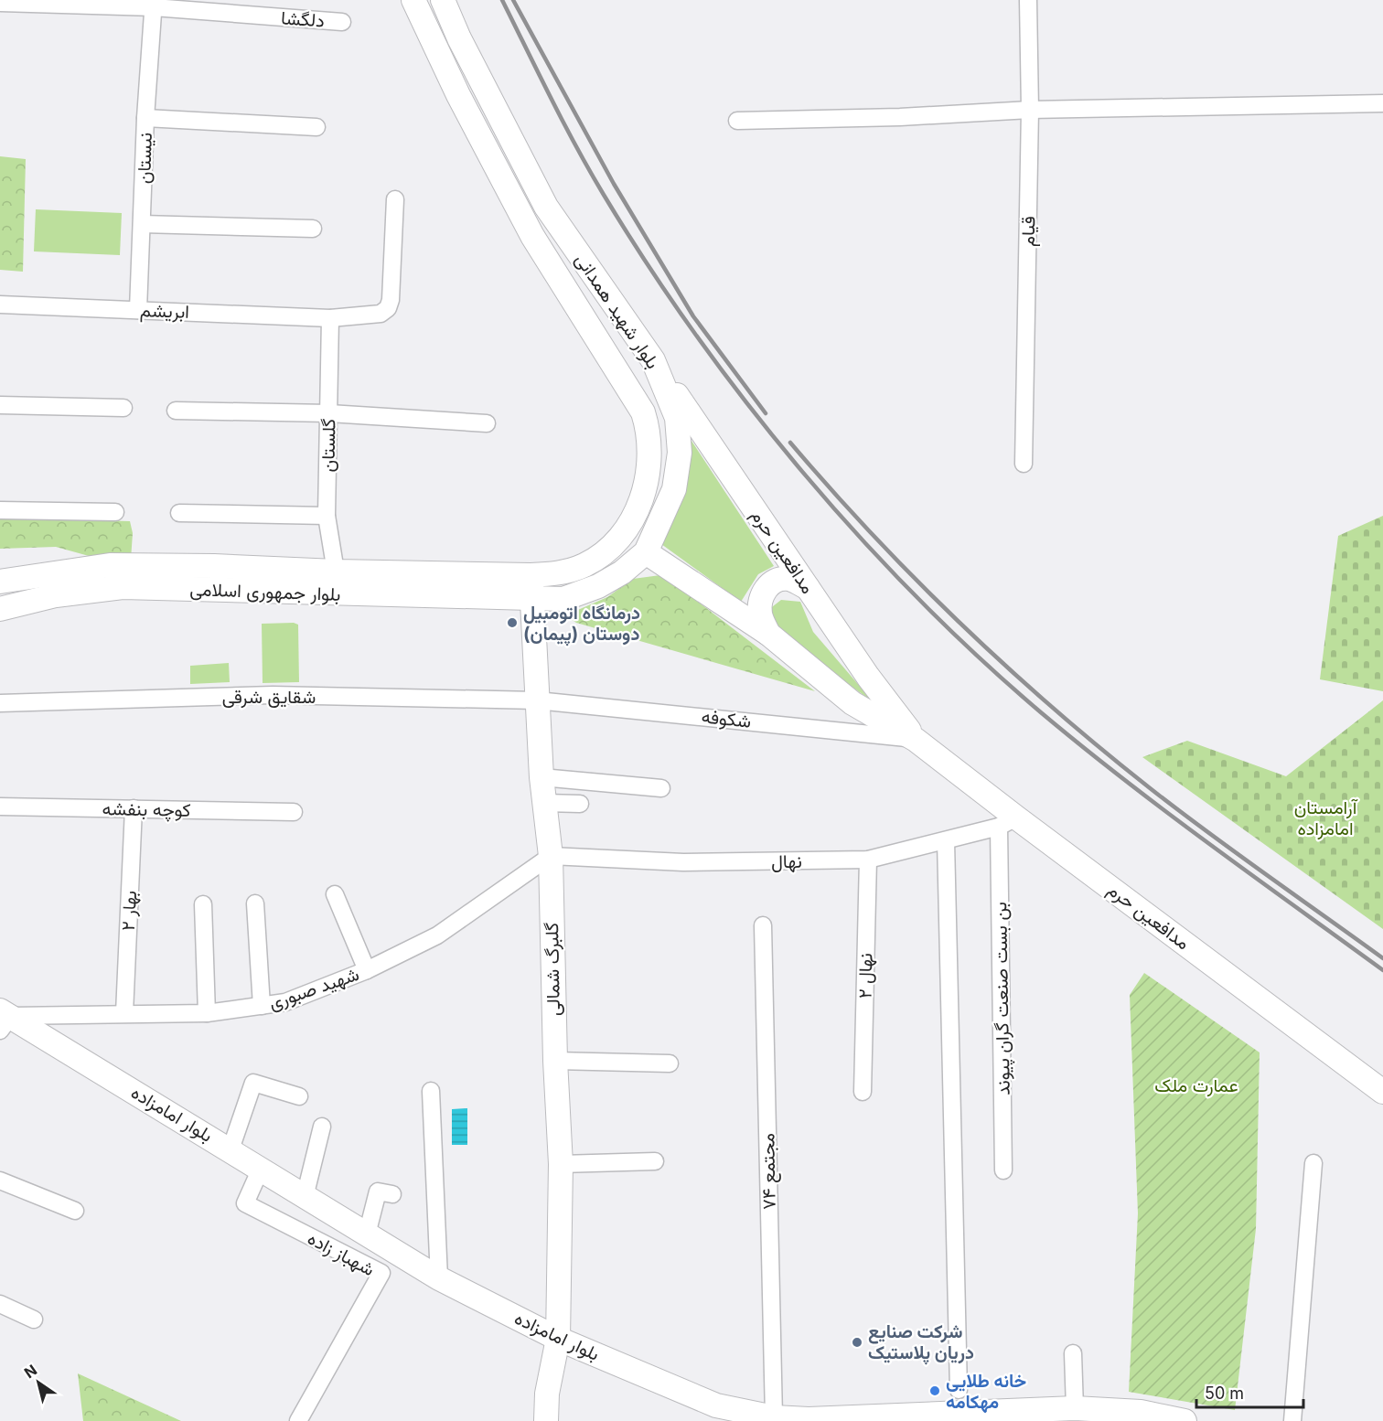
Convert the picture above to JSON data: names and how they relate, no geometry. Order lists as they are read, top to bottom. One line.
{"streets":{"main road":["بلوار شهید همدانی","مدافعین حرم","بلوار جمهوری اسلامی","گلبرگ شمالی","بلوار امامزاده"],"street":["دلگشا","نیستان","قیام","ابریشم","گلستان","شقایق شرقی","شکوفه","کوچه بنفشه","نهال","بهار ۲","نهال ۲","شهید صبوری","بن بست صنعت گران پیوند","مجتمع ۷۴","شهباز زاده"]},"crossings":[["دلگشا","نیستان"],["نیستان","ابریشم"],["ابریشم","گلستان"],["بلوار شهید همدانی","مدافعین حرم"],["بلوار شهید همدانی","بلوار جمهوری اسلامی"],["بلوار شهید همدانی","گلبرگ شمالی"],["گلستان","بلوار جمهوری اسلامی"],["مدافعین حرم","شکوفه"],["مدافعین حرم","نهال"],["مدافعین حرم","بن بست صنعت گران پیوند"],["بلوار جمهوری اسلامی","گلبرگ شمالی"],["شقایق شرقی","شکوفه"],["شقایق شرقی","گلبرگ شمالی"],["شکوفه","گلبرگ شمالی"],["کوچه بنفشه","بهار ۲"],["نهال","گلبرگ شمالی"],["نهال","نهال ۲"],["نهال","شهید صبوری"],["نهال","بن بست صنعت گران پیوند"],["بهار ۲","شهید صبوری"],["گلبرگ شمالی","شهید صبوری"],["گلبرگ شمالی","بلوار امامزاده"],["شهید صبوری","بلوار امامزاده"],["بلوار امامزاده","مجتمع ۷۴"],["بلوار امامزاده","شهباز زاده"]],"parks":["آرامستان امامزاده","عمارت ملک"],"places":["درمانگاه اتومبیل دوستان (پیمان)","شرکت صنایع دریان پلاستیک","خانه طلایی مهکامه"],"scale_bar":"50 m","north":"top left"}
